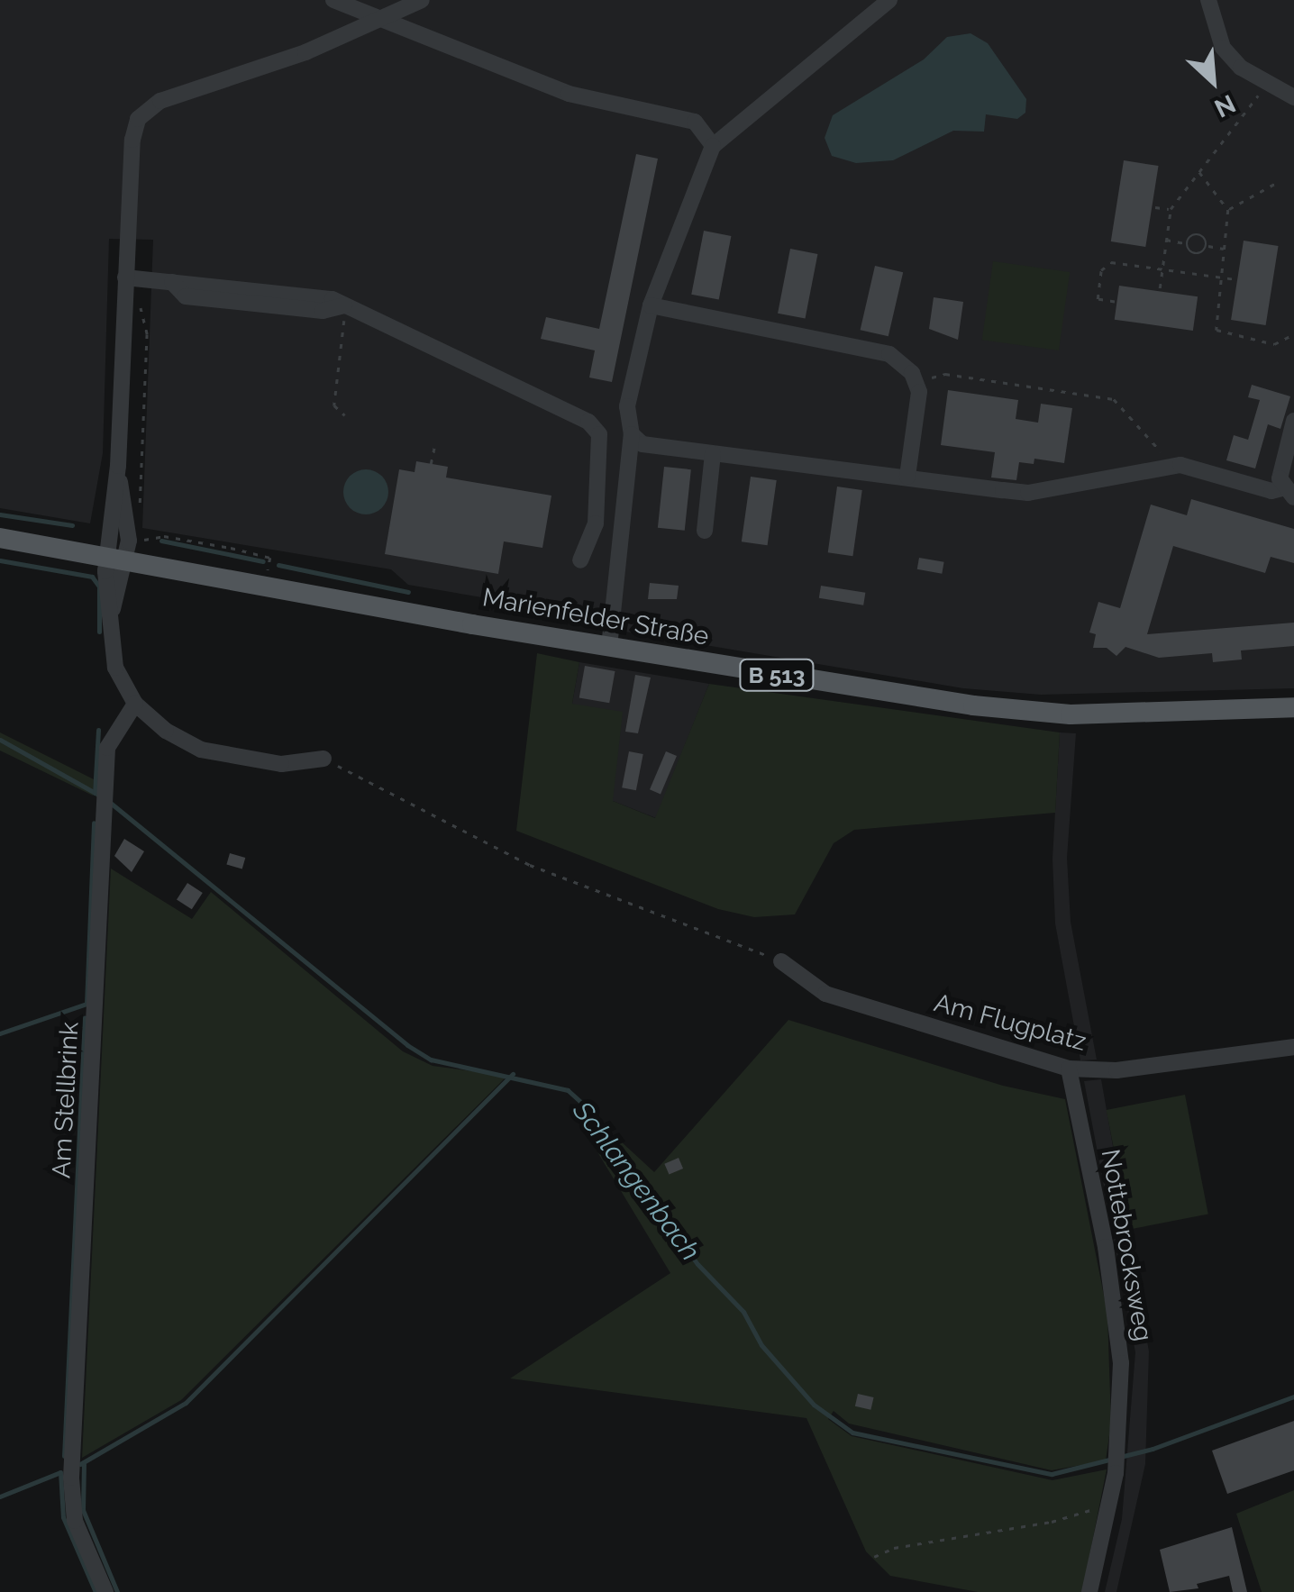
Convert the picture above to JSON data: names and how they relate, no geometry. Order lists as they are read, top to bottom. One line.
{"streets":{"main road":["Marienfelder Straße","B 513"],"street":["Am Flugplatz","Am Stellbrink","Nottebrocksweg"]},"crossings":[["Am Flugplatz","Nottebrocksweg"]],"water":["Schlangenbach"],"north":"bottom right"}
